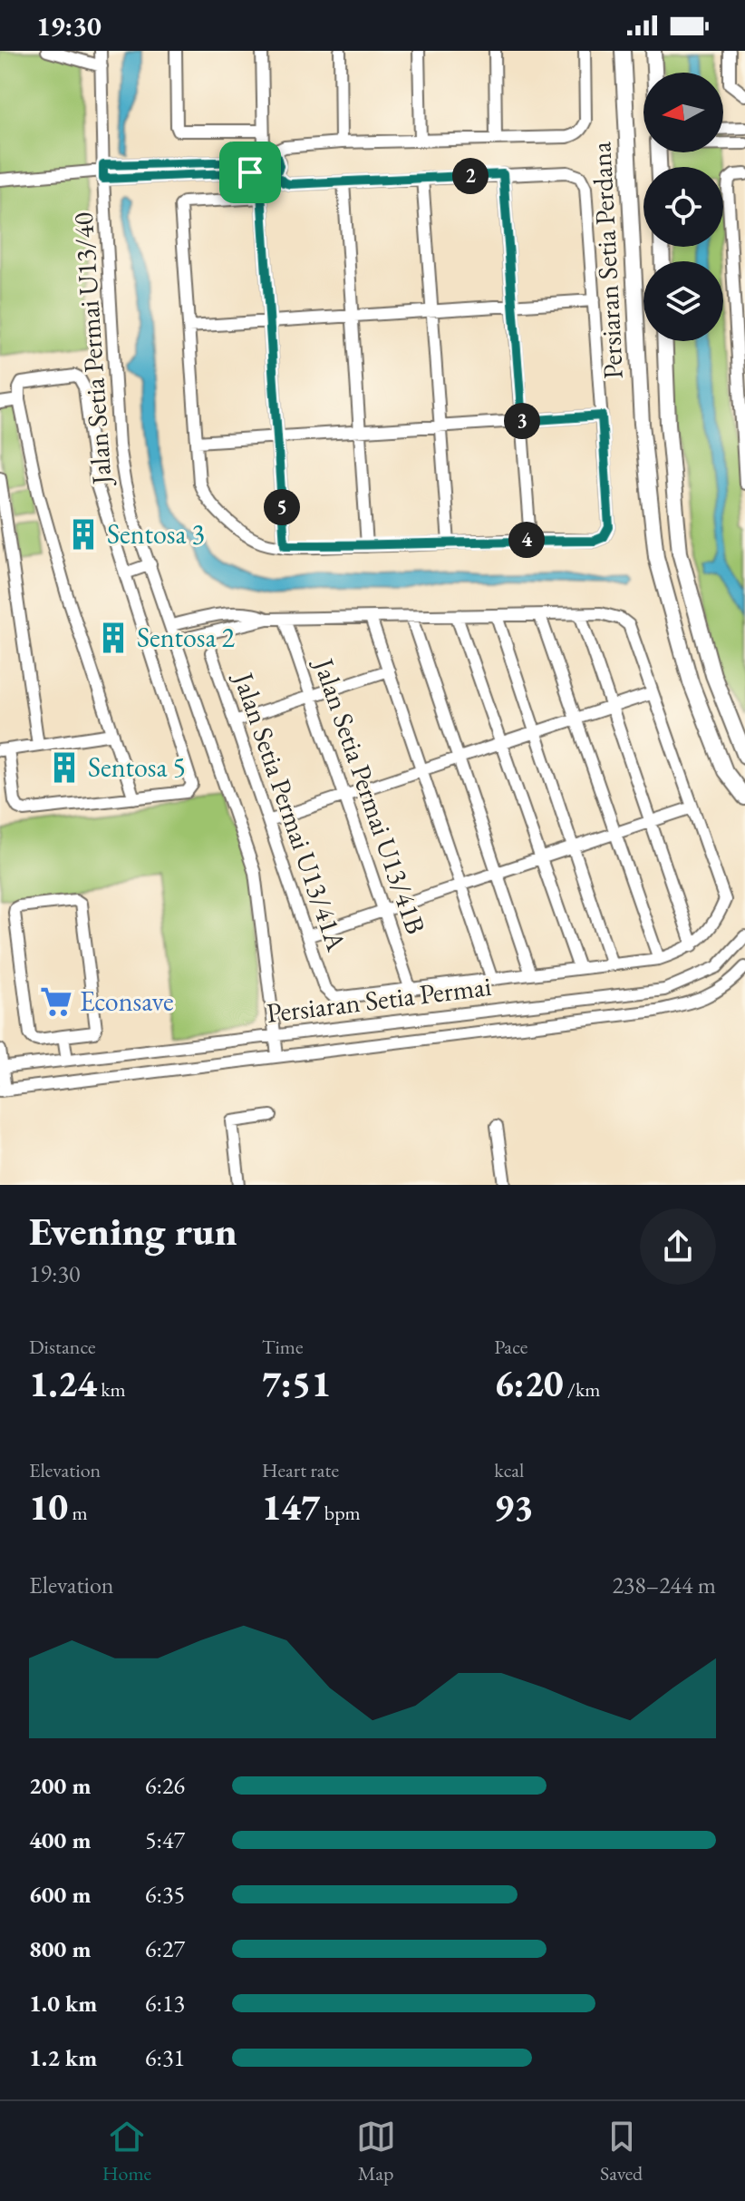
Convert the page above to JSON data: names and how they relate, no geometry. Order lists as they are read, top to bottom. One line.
{"streets":{"main road":["Persiaran Setia Perdana"],"street":["Jalan Setia Permai U13/40","Jalan Setia Permai U13/41B","Jalan Setia Permai U13/41A","Persiaran Setia Permai"]},"crossings":[["Jalan Setia Permai U13/40","Persiaran Setia Permai"],["Jalan Setia Permai U13/41B","Jalan Setia Permai U13/41A"]],"places":{"building":["Sentosa 3","Sentosa 2","Sentosa 5"],"supermarket":["Econsave"]},"north":"left","page":{"status":"19:30","pins":["2","3","5","4"],"heading":["Evening run","19:30"],"stats":[["Distance","1.24 km"],["Time","7:51"],["Pace","6:20 /km"],["Elevation","10 m"],["Heart rate","147 bpm"],["kcal","93"]],"chart":["Elevation","238–244 m"],"list":[{"name":"200 m","note":"6:26"},{"name":"400 m","note":"5:47"},{"name":"600 m","note":"6:35"},{"name":"800 m","note":"6:27"},{"name":"1.0 km","note":"6:13"},{"name":"1.2 km","note":"6:31"}],"tabs":["Home","Map","Saved"]}}
